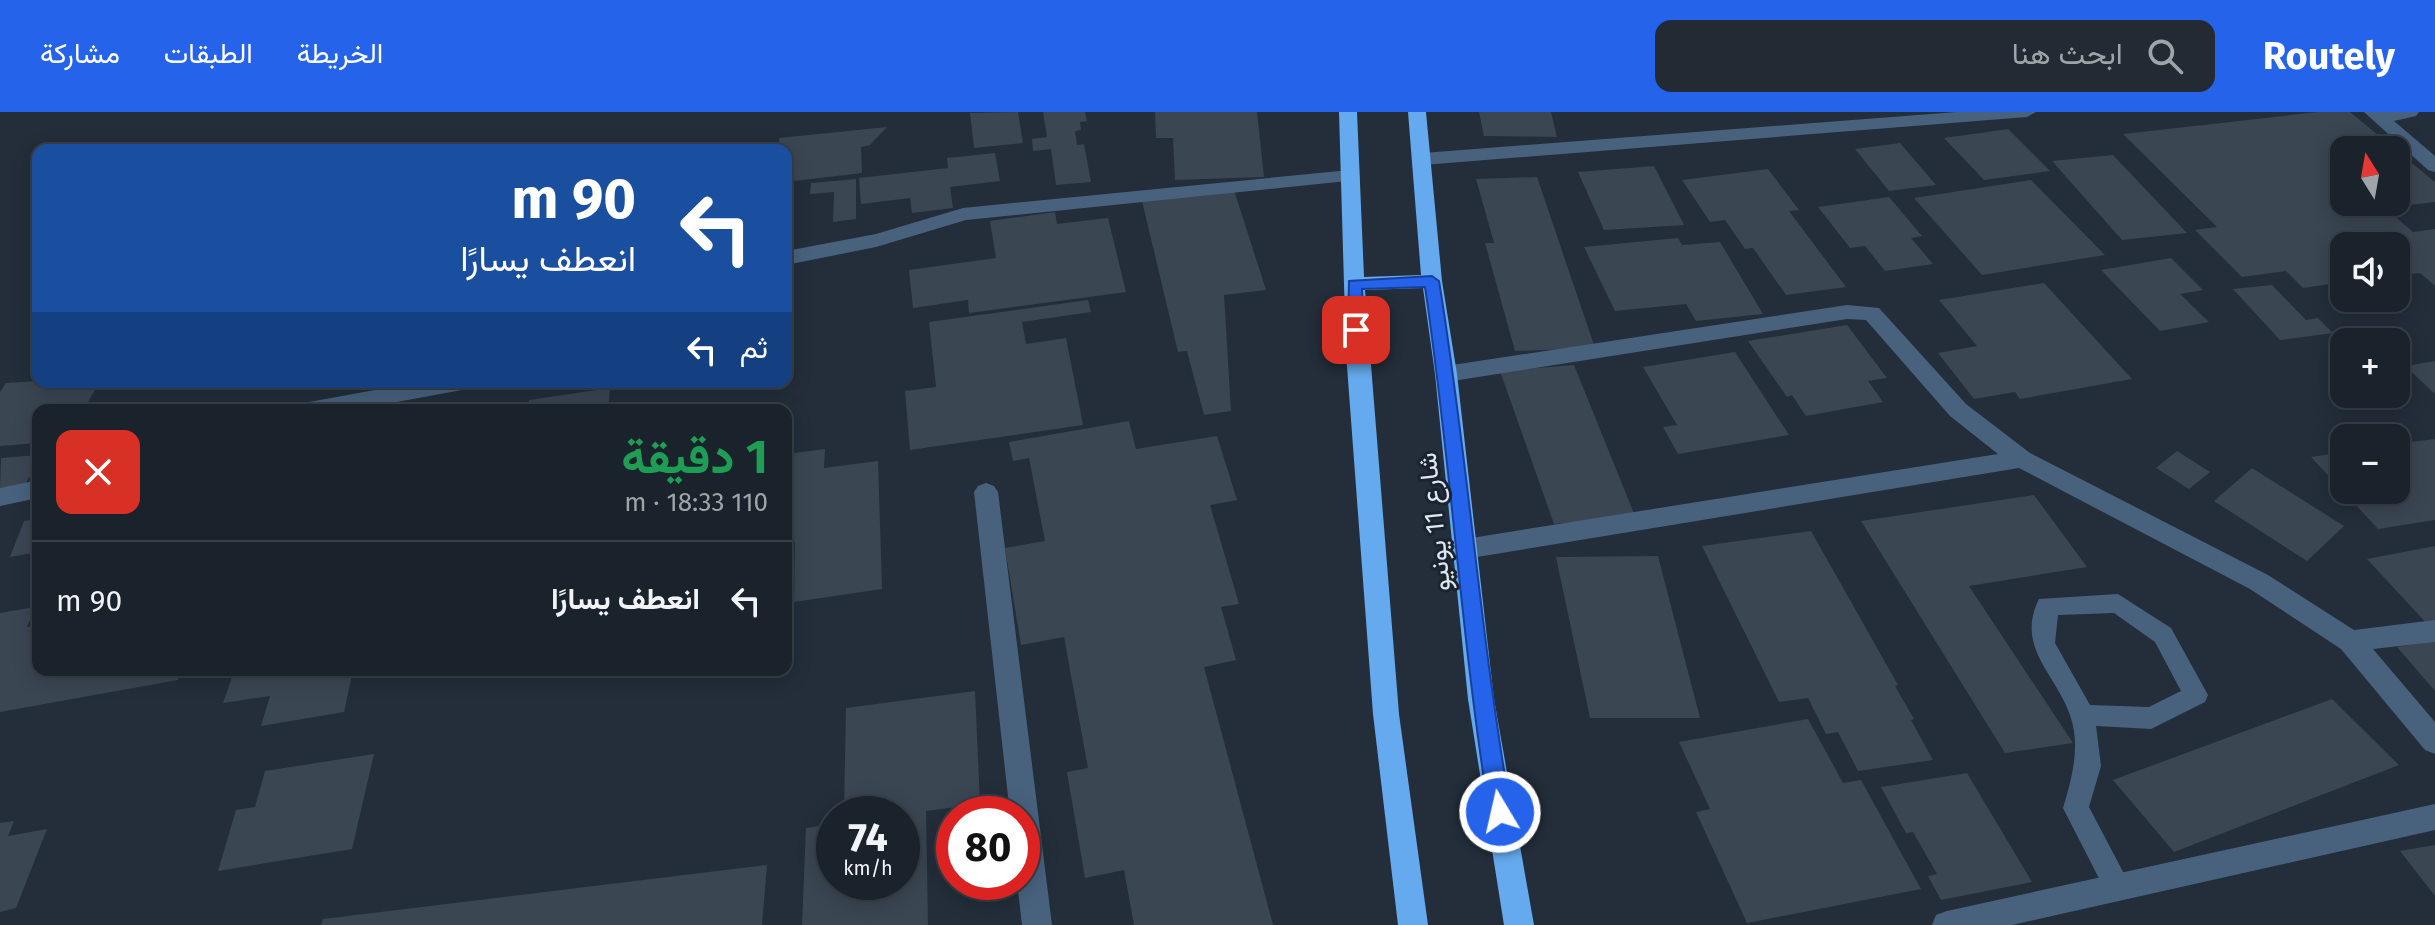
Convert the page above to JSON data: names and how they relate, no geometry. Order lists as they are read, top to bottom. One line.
{"streets":{"highway":["شارع 11 يونيو"]},"north":"top","page":{"header":"Routely","search":"ابحث هنا","nav":["الخريطة","الطبقات","مشاركة"],"map_buttons":["+","−"],"turn":["90 m","انعطف يسارًا"],"then":"ثم","heading":["1 دقيقة","110 m · 18:33"],"list":[{"name":"انعطف يسارًا","value":"90 m"}],"speed":"74 km/h","limit":"80"}}
